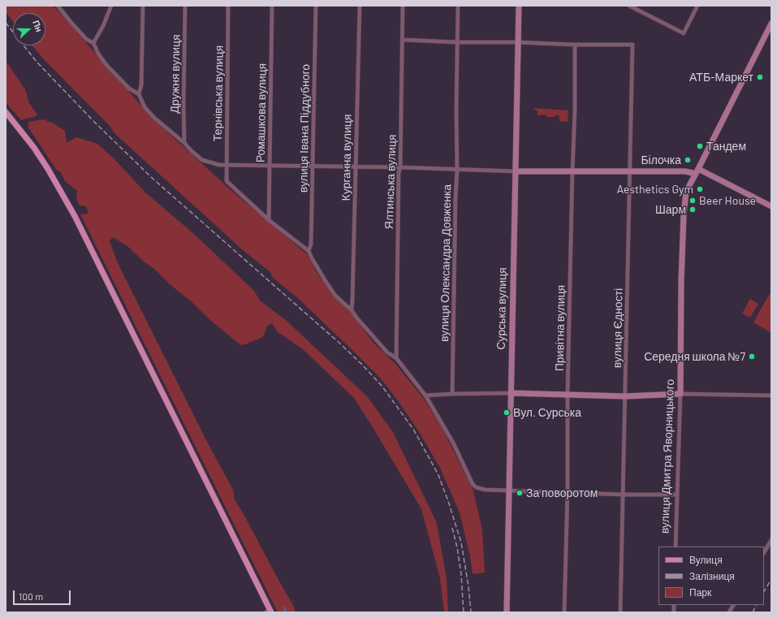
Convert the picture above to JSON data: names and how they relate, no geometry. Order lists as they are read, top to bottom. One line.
{"streets":{"street":["Дружня вулиця","Тернівська вулиця","Ромашкова вулиця","вулиця Івана Піддубного","Курганна вулиця","Ялтинська вулиця","вулиця Олександра Довженка","Сурська вулиця","Привітна вулиця","вулиця Єдності","вулиця Дмитра Яворницького"]},"crossings":[["Тернівська вулиця","Ромашкова вулиця"],["Привітна вулиця","вулиця Єдності"]],"places":["АТБ-Маркет","Тандем","Білочка","Aesthetics Gym","Beer House","Шарм","Середня школа №7","Вул. Сурська","За поворотом"],"legend":["Вулиця","Залізниця","Парк"],"scale_bar":"100 m","north":"right"}
